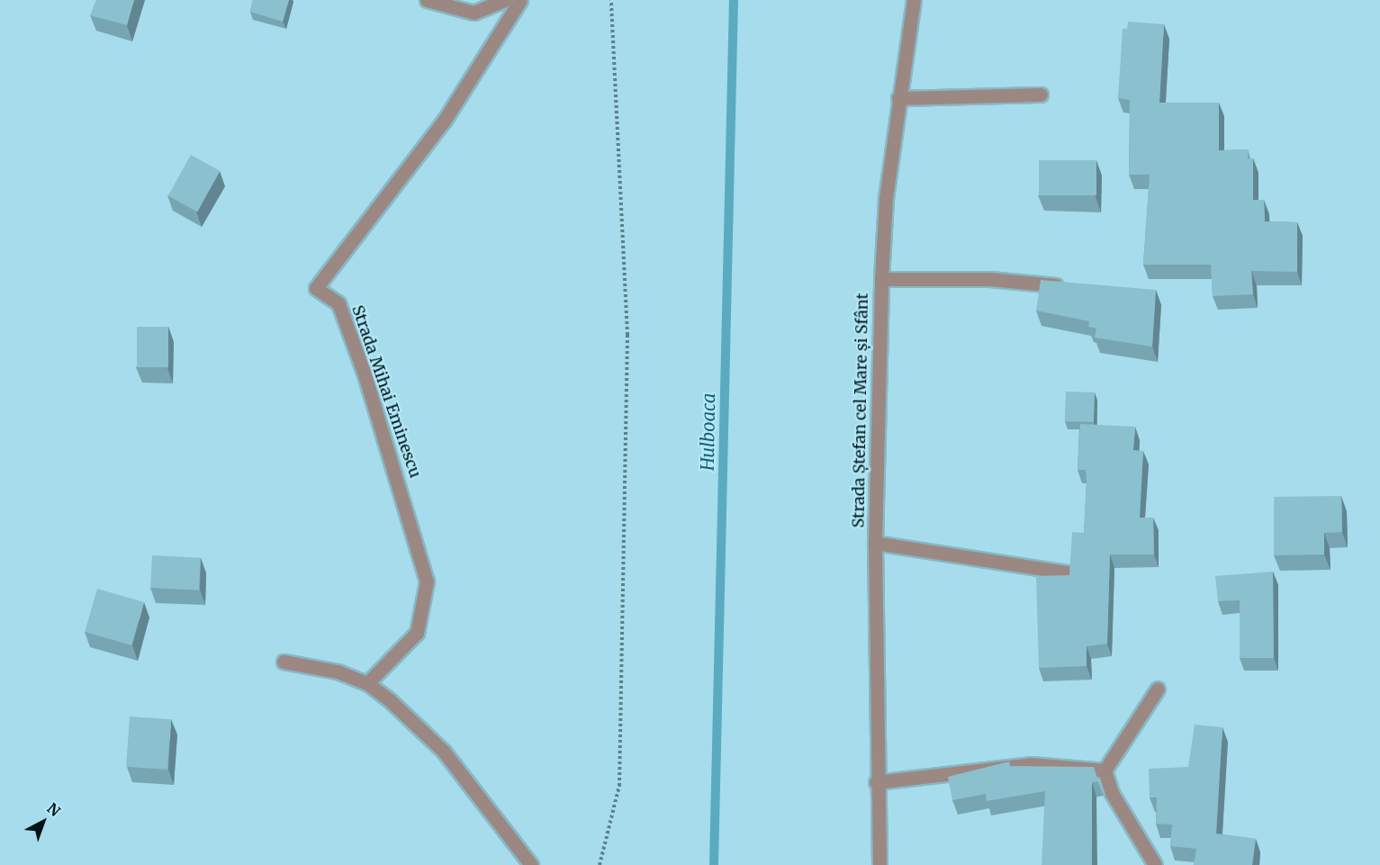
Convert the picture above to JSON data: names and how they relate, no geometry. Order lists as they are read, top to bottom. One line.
{"streets":{"street":["Strada Mihai Eminescu","Strada Ștefan cel Mare și Sfânt"]},"water":["Hulboaca"],"north":"top right"}
